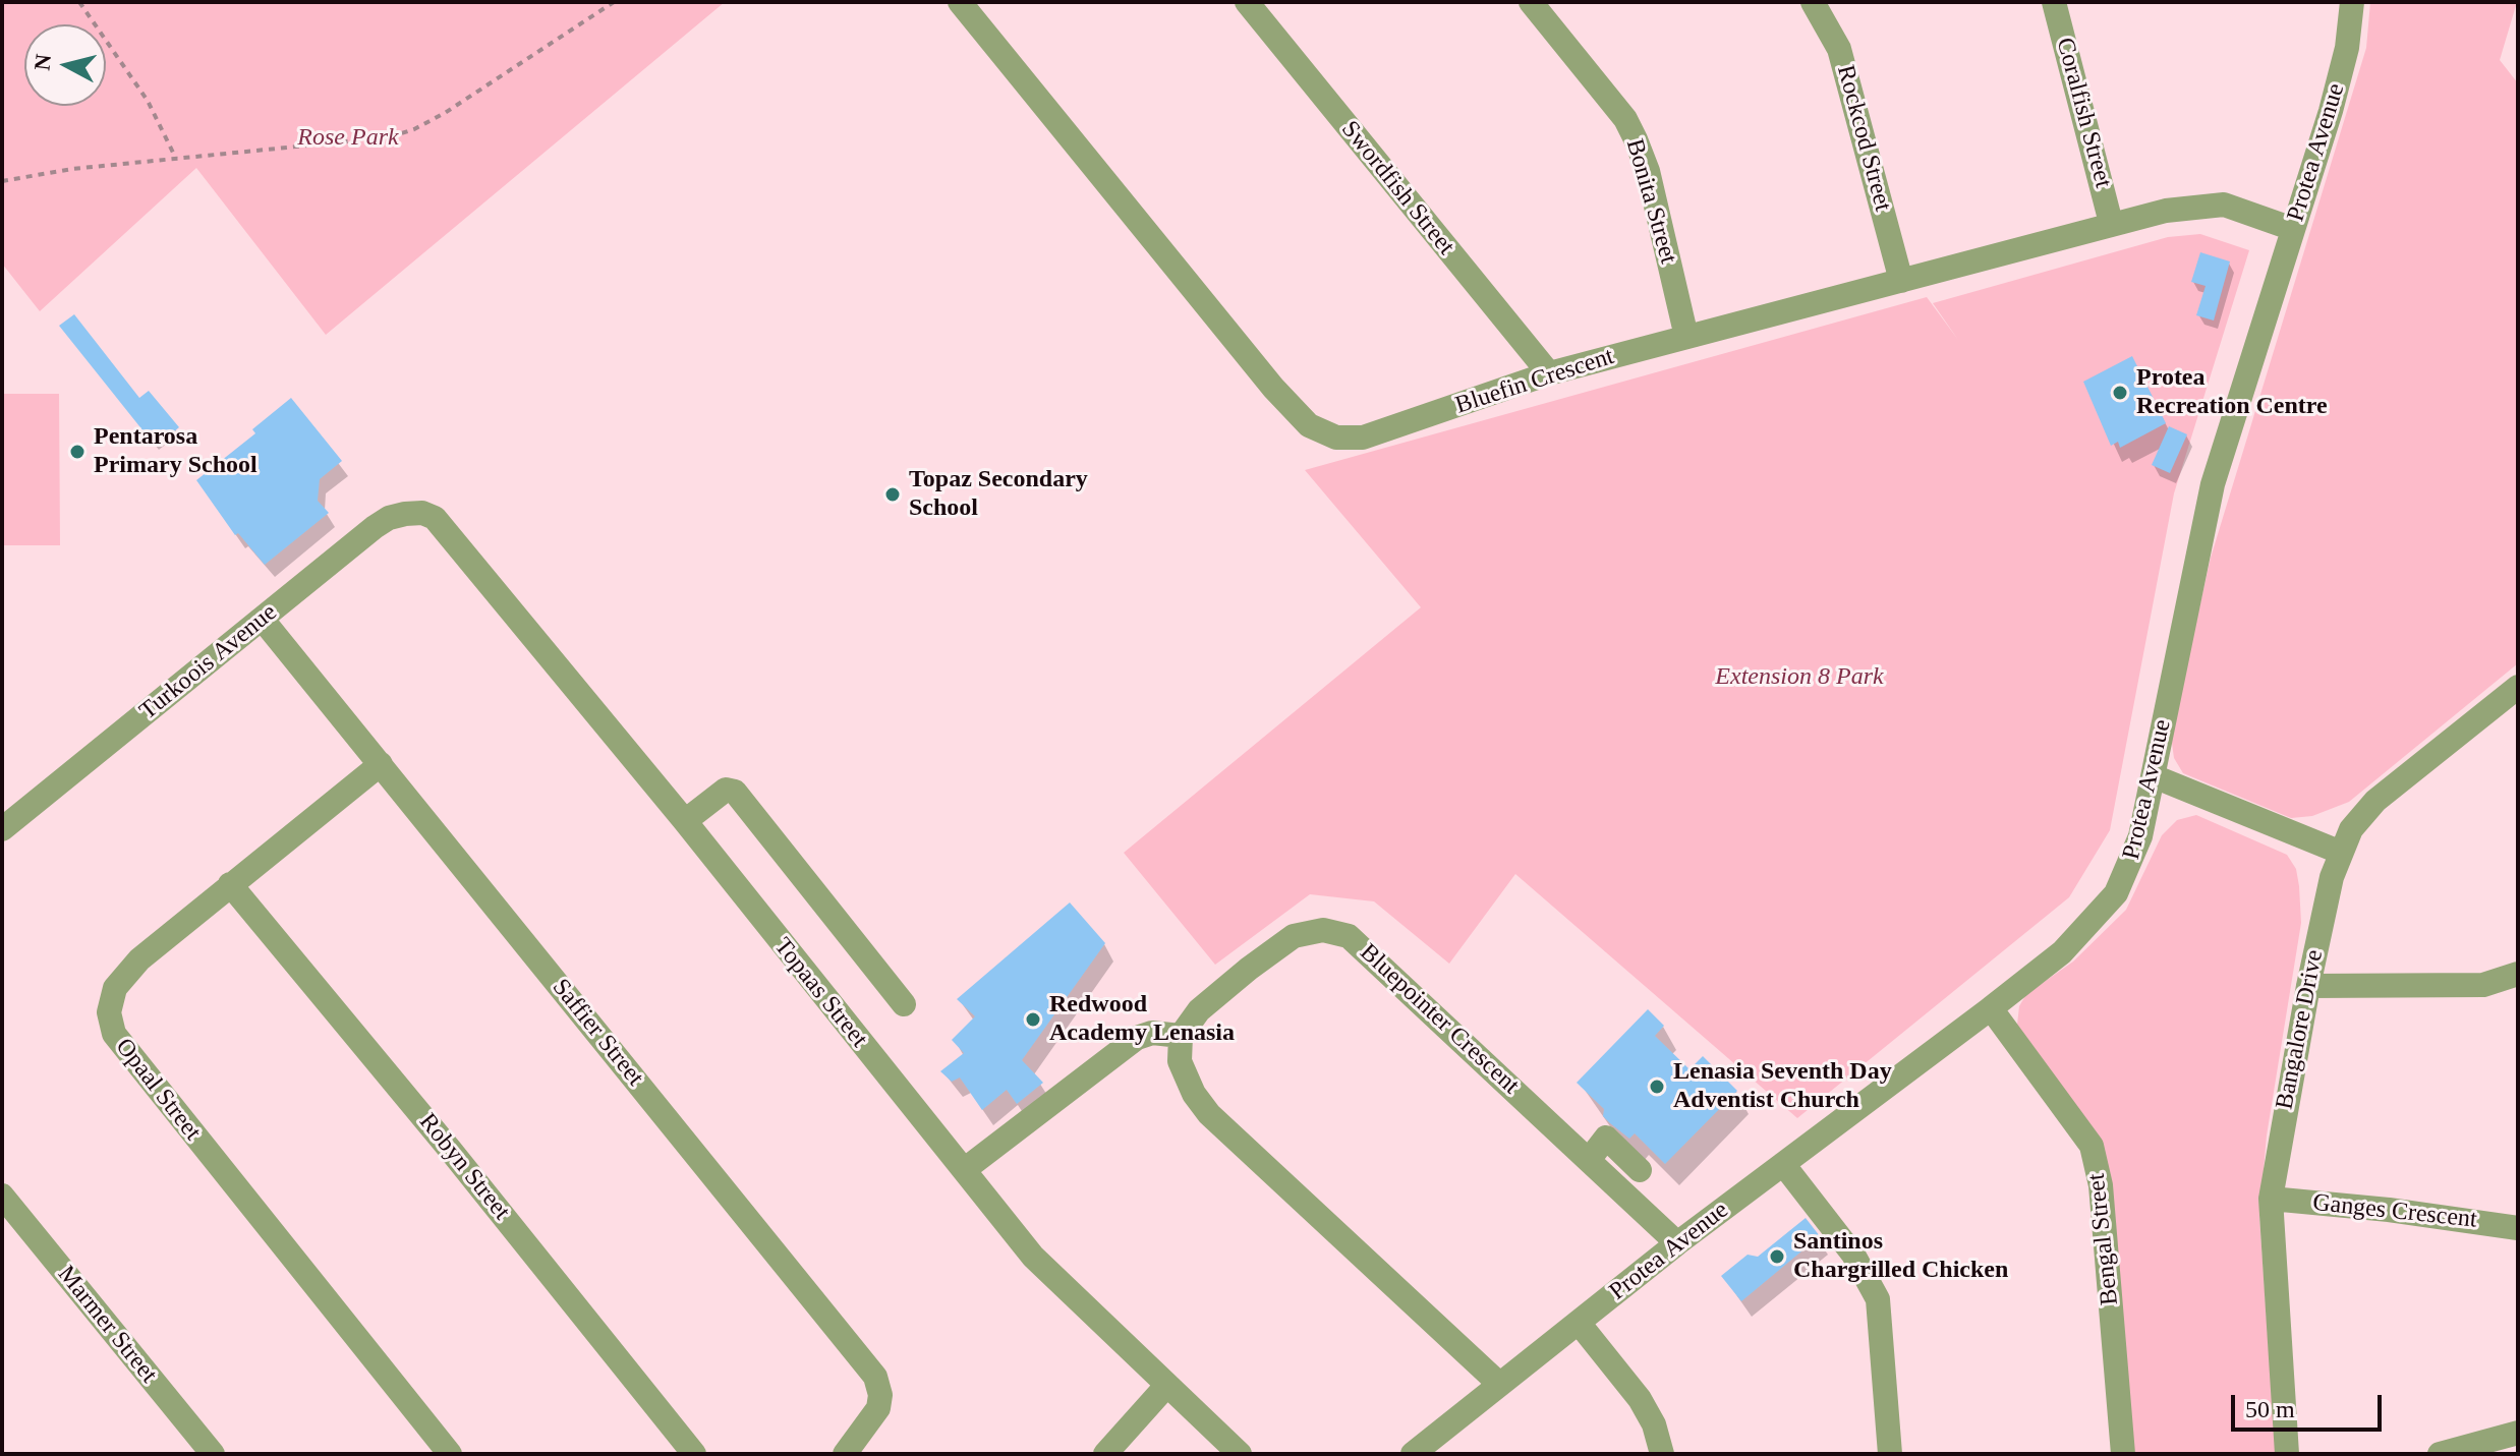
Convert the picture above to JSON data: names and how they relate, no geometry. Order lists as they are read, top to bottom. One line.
{"streets":{"street":["Coralfish Street","Rockcod Street","Protea Avenue","Swordfish Street","Bonita Street","Bluefin Crescent","Turkoois Avenue","Topaas Street","Bluepointer Crescent","Bangalore Drive","Saffier Street","Opaal Street","Robyn Street","Ganges Crescent","Bengal Street","Marmer Street"]},"crossings":[["Coralfish Street","Bluefin Crescent"],["Rockcod Street","Bluefin Crescent"],["Protea Avenue","Bluefin Crescent"],["Protea Avenue","Bluepointer Crescent"],["Protea Avenue","Bengal Street"],["Swordfish Street","Bluefin Crescent"],["Bonita Street","Bluefin Crescent"],["Turkoois Avenue","Topaas Street"],["Turkoois Avenue","Saffier Street"],["Bangalore Drive","Ganges Crescent"],["Saffier Street","Opaal Street"],["Opaal Street","Robyn Street"]],"parks":["Rose Park","Extension 8 Park"],"places":["Protea Recreation Centre","Pentarosa Primary School","Topaz Secondary School","Redwood Academy Lenasia","Lenasia Seventh Day Adventist Church","Santinos Chargrilled Chicken"],"scale_bar":"50 m","north":"left"}
